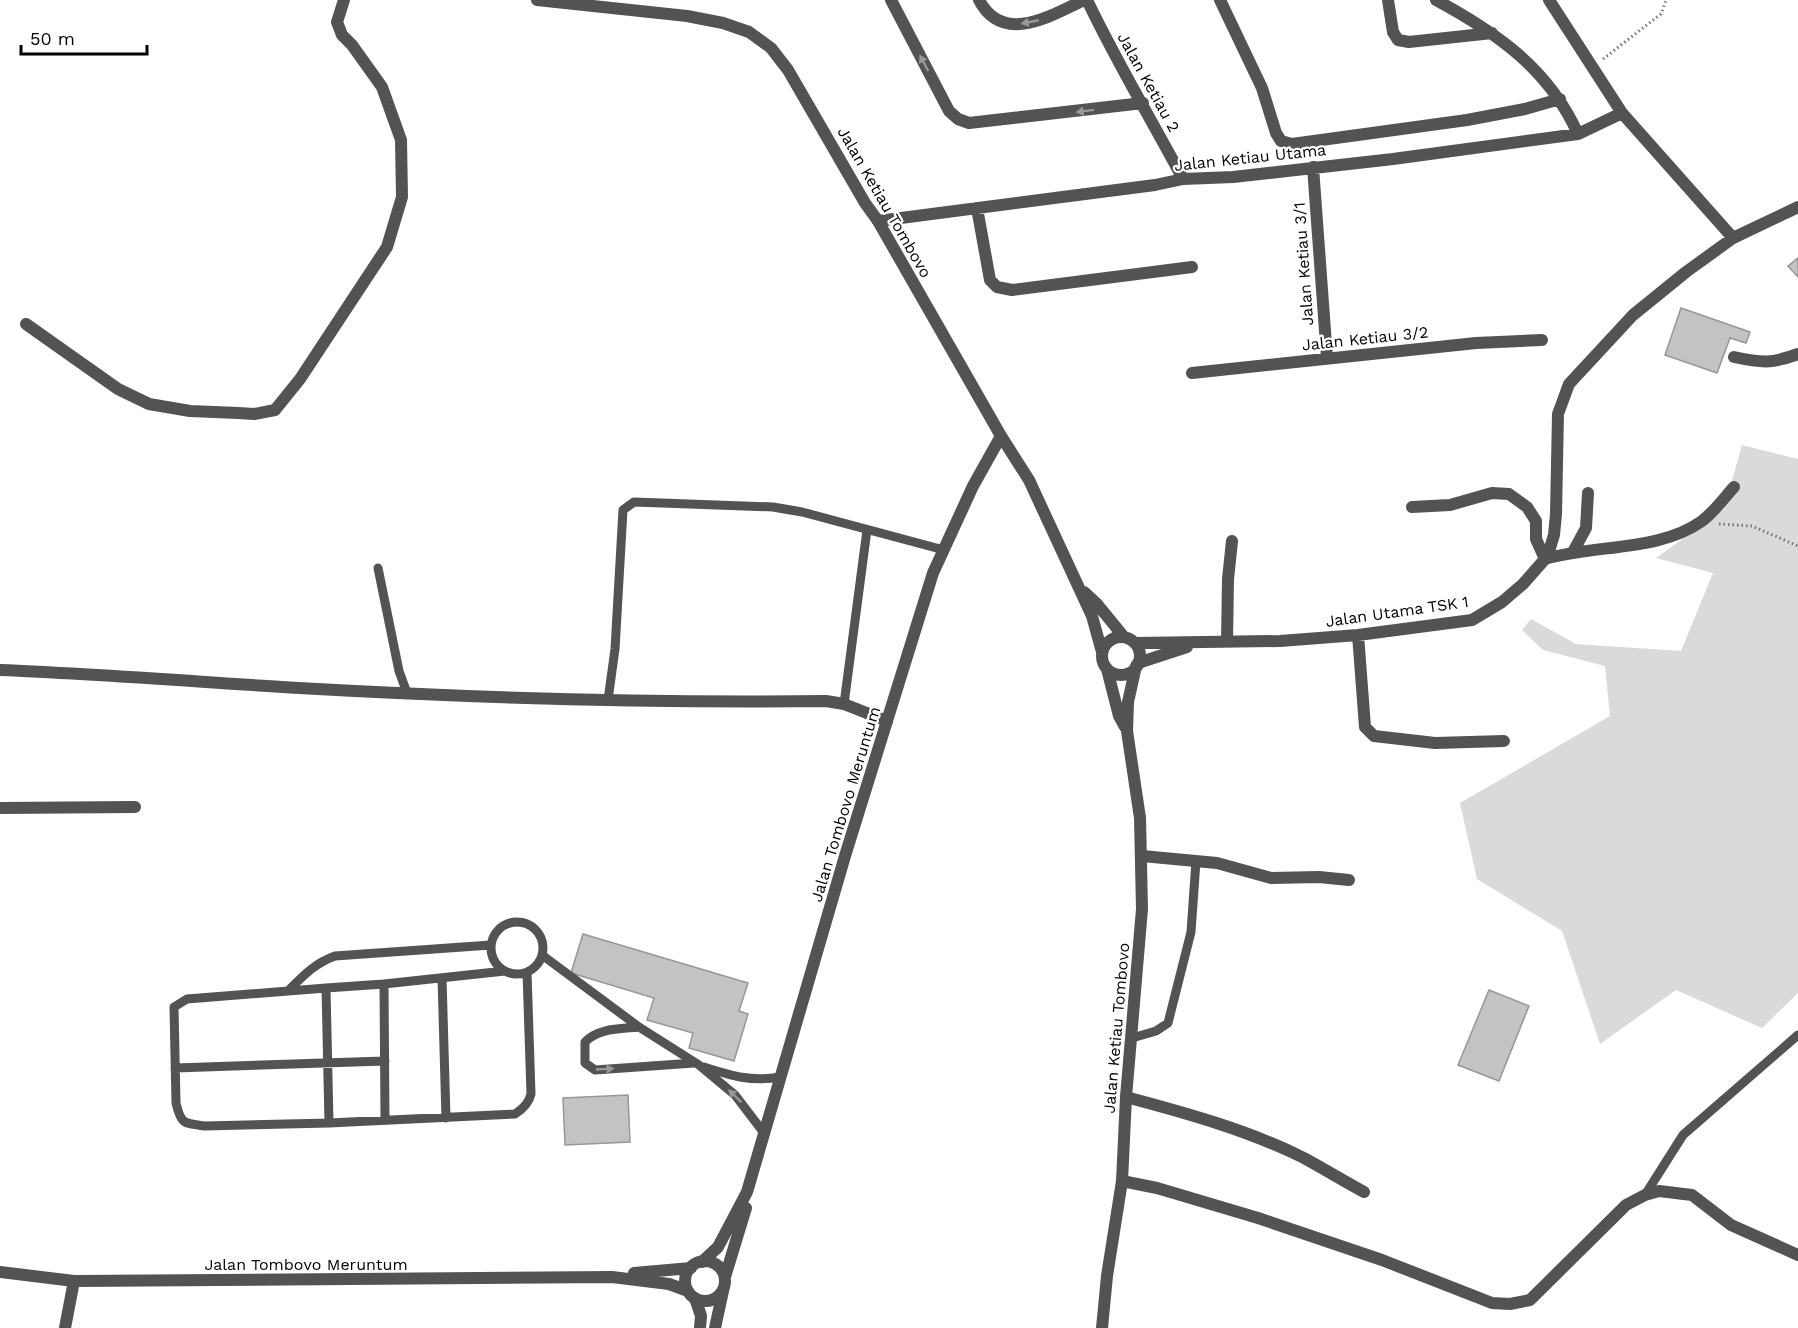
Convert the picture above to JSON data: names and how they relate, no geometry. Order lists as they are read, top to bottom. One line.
{"streets":{"street":["Jalan Ketiau 2","Jalan Ketiau Utama","Jalan Ketiau Tombovo","Jalan Ketiau 3/1","Jalan Ketiau 3/2","Jalan Utama TSK 1","Jalan Tombovo Meruntum"]},"crossings":[["Jalan Ketiau 2","Jalan Ketiau Utama"],["Jalan Ketiau Utama","Jalan Ketiau Tombovo"],["Jalan Ketiau Utama","Jalan Ketiau 3/1"],["Jalan Ketiau Tombovo","Jalan Tombovo Meruntum"],["Jalan Ketiau 3/1","Jalan Ketiau 3/2"]],"scale_bar":"50 m"}
